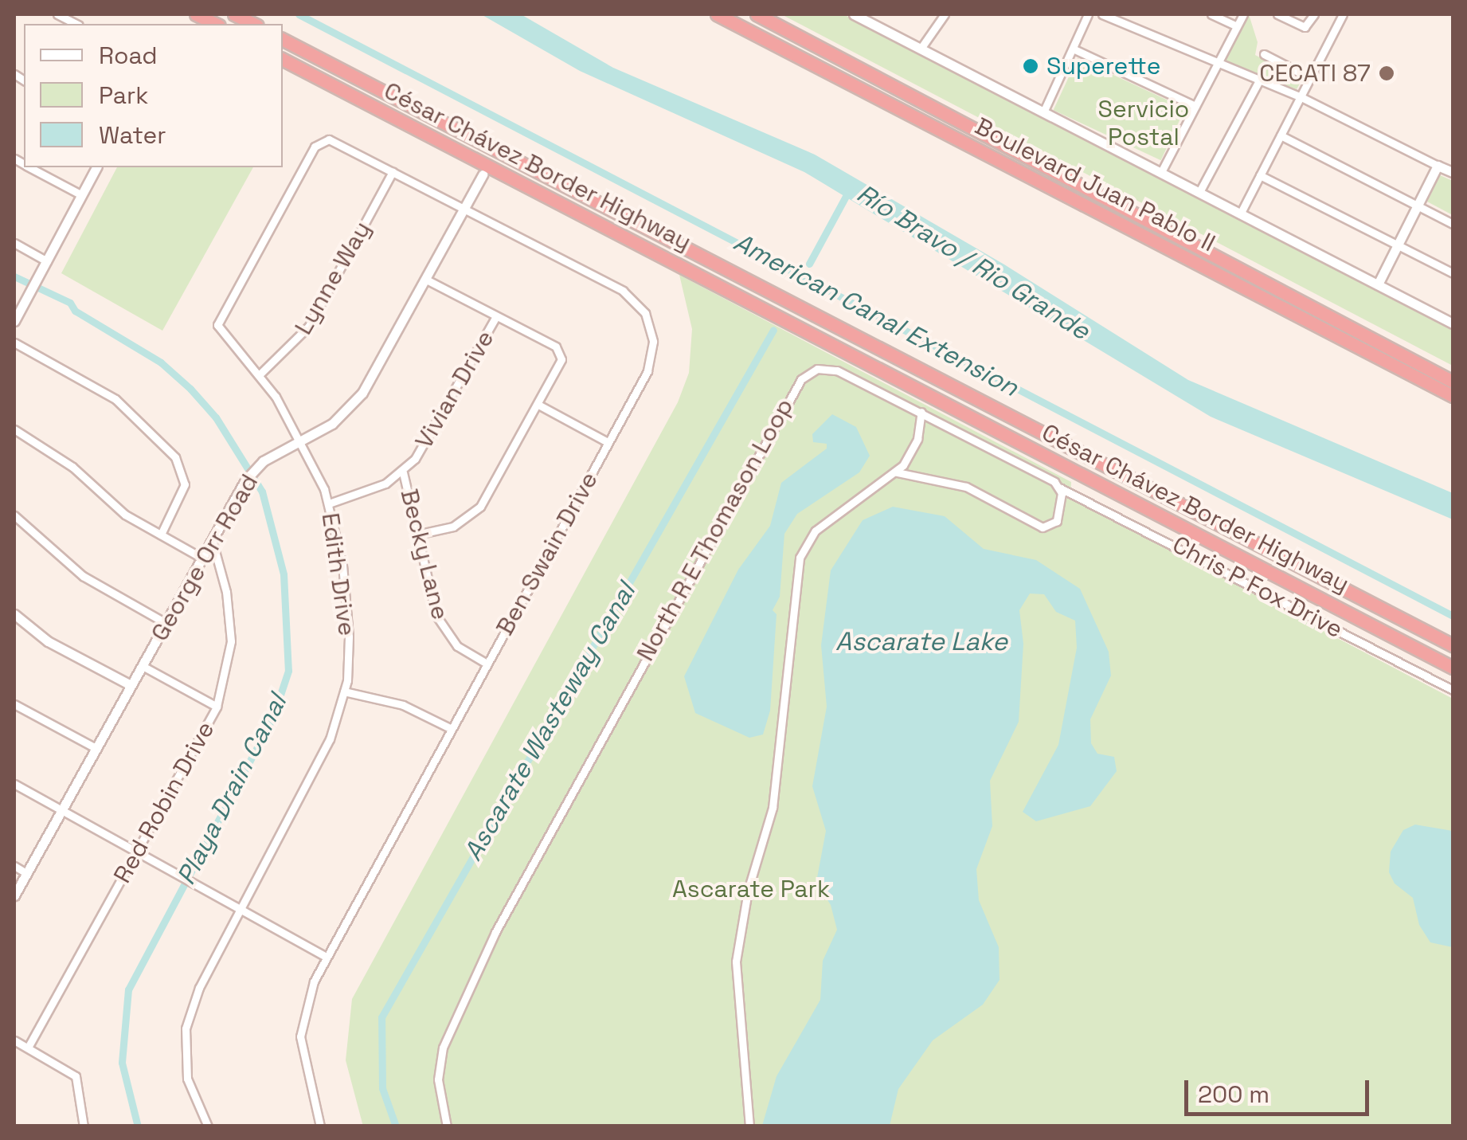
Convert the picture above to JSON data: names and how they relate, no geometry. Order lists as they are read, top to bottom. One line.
{"streets":{"highway":["César Chávez Border Highway","Boulevard Juan Pablo II"],"street":["Lynne Way","Vivian Drive","North R E Thomason Loop","Ben Swain Drive","Becky Lane","George Orr Road","Edith Drive","Chris P Fox Drive","Red Robin Drive"]},"crossings":[["Lynne Way","Ben Swain Drive"],["Lynne Way","Edith Drive"],["Vivian Drive","Becky Lane"],["Vivian Drive","Edith Drive"],["North R E Thomason Loop","Chris P Fox Drive"],["Ben Swain Drive","Becky Lane"],["Ben Swain Drive","George Orr Road"],["Ben Swain Drive","Edith Drive"],["George Orr Road","Edith Drive"],["George Orr Road","Red Robin Drive"]],"water":["Río Bravo / Rio Grande","American Canal Extension","Ascarate Lake","Ascarate Wasteway Canal","Playa Drain Canal"],"parks":["Servicio Postal","Ascarate Park"],"places":["Superette","CECATI 87"],"legend":["Road","Park","Water"],"scale_bar":"200 m"}
